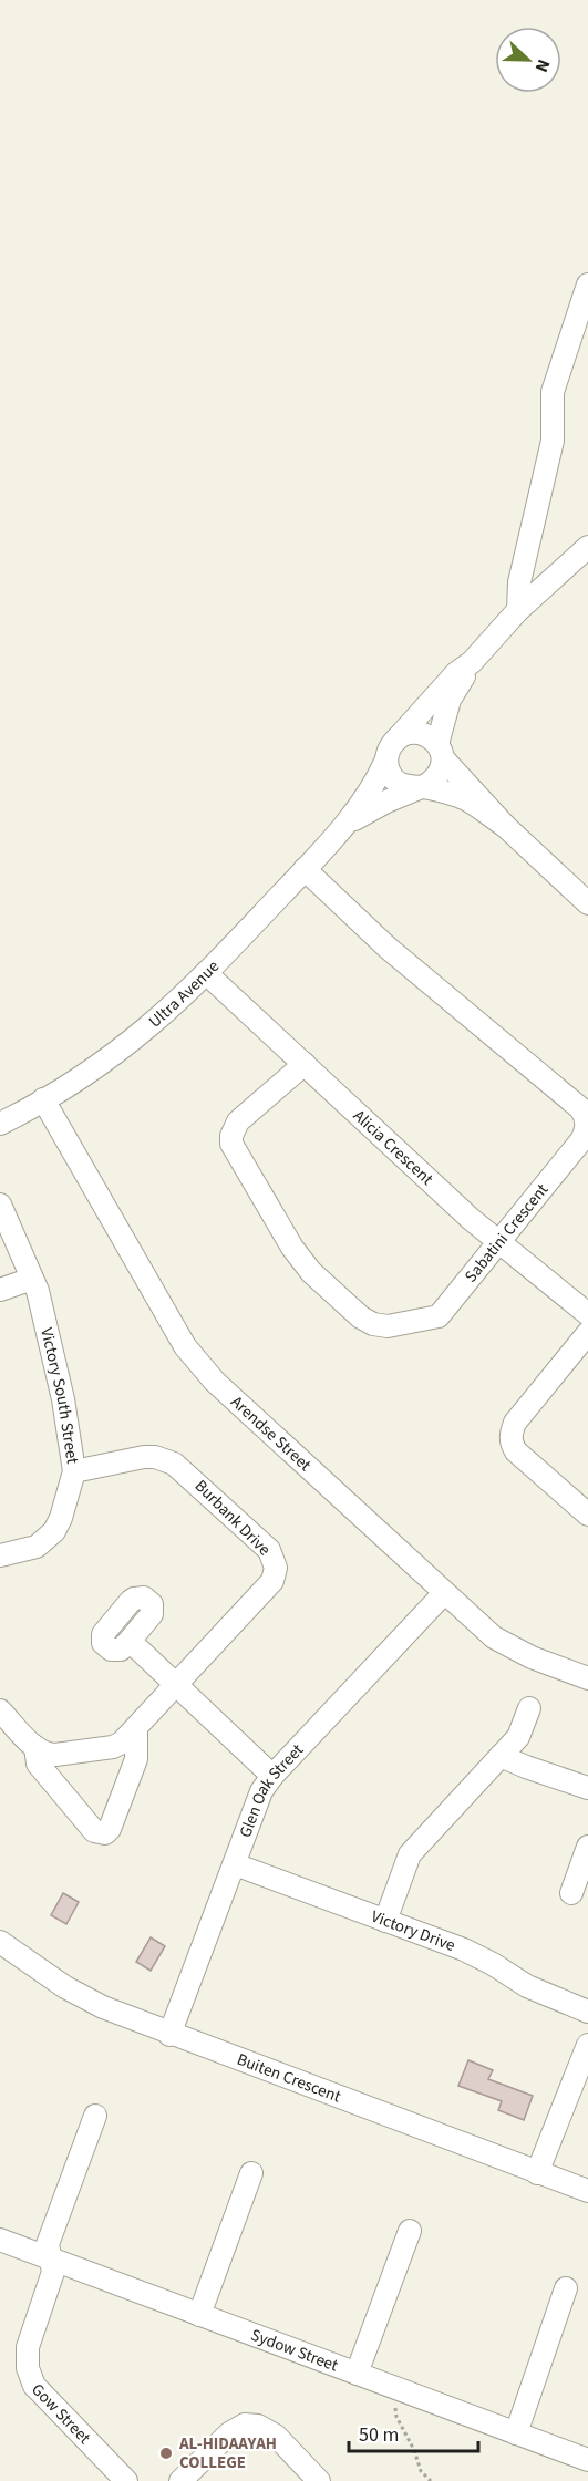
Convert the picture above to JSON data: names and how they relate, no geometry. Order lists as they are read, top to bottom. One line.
{"streets":{"street":["Ultra Avenue","Alicia Crescent","Sabatini Crescent","Victory South Street","Arendse Street","Burbank Drive","Glen Oak Street","Victory Drive","Buiten Crescent","Sydow Street","Gow Street"]},"crossings":[["Ultra Avenue","Alicia Crescent"],["Ultra Avenue","Sabatini Crescent"],["Ultra Avenue","Arendse Street"],["Alicia Crescent","Sabatini Crescent"],["Victory South Street","Burbank Drive"],["Arendse Street","Glen Oak Street"],["Glen Oak Street","Victory Drive"],["Glen Oak Street","Buiten Crescent"],["Sydow Street","Gow Street"]],"places":["AL-HIDAAYAH COLLEGE"],"scale_bar":"50 m","north":"right"}
